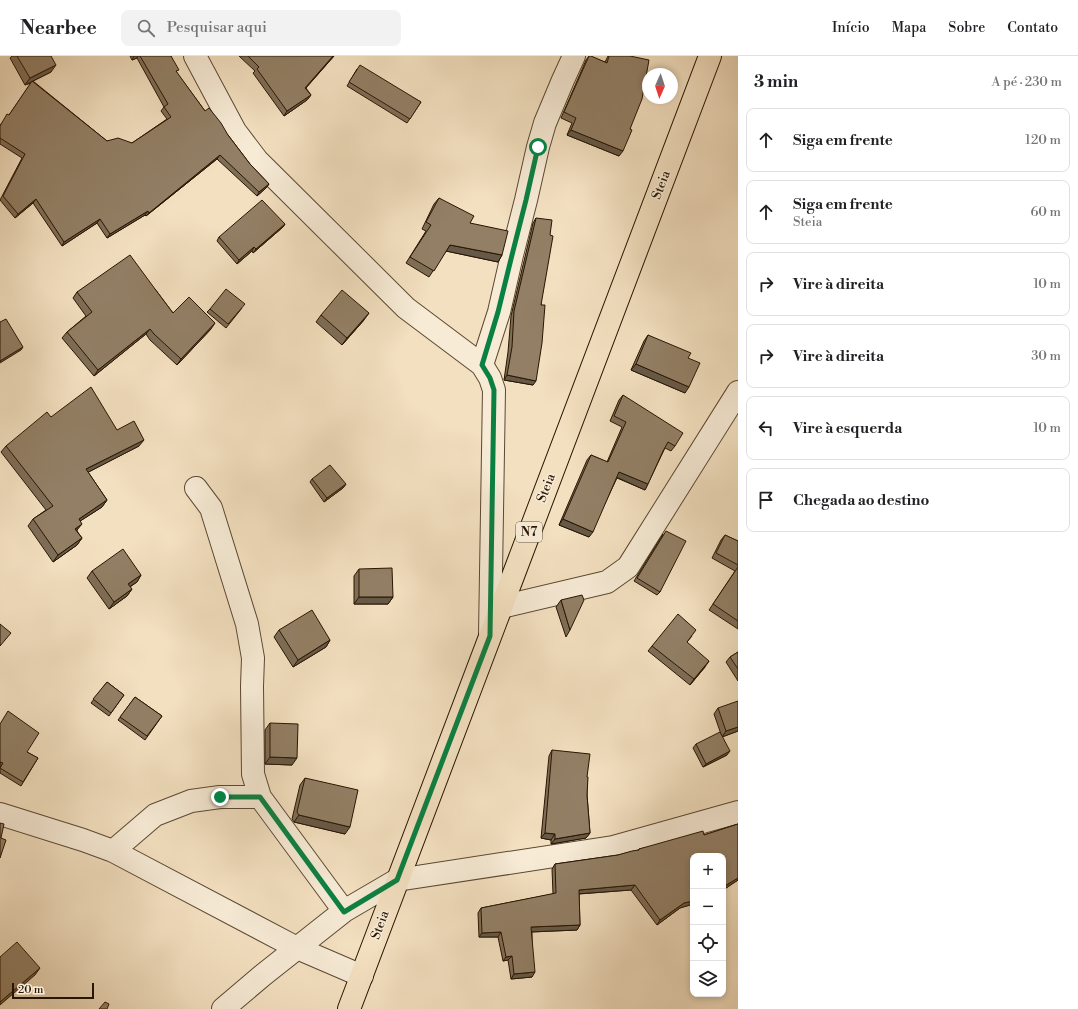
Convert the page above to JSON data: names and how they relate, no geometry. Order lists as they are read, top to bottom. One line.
{"streets":{"main road":["Steia","N7"]},"scale_bar":"20 m","north":"bottom","page":{"header":"Nearbee","search":"Pesquisar aqui","nav":["Início","Mapa","Sobre","Contato"],"heading":["3 min","A pé · 230 m"],"list":[["Siga em frente","120 m"],["Siga em frente","Steia","60 m"],["Vire à direita","10 m"],["Vire à direita","30 m"],["Vire à esquerda","10 m"],"Chegada ao destino"],"map_buttons":["+","−"],"scale":"20 m"}}
